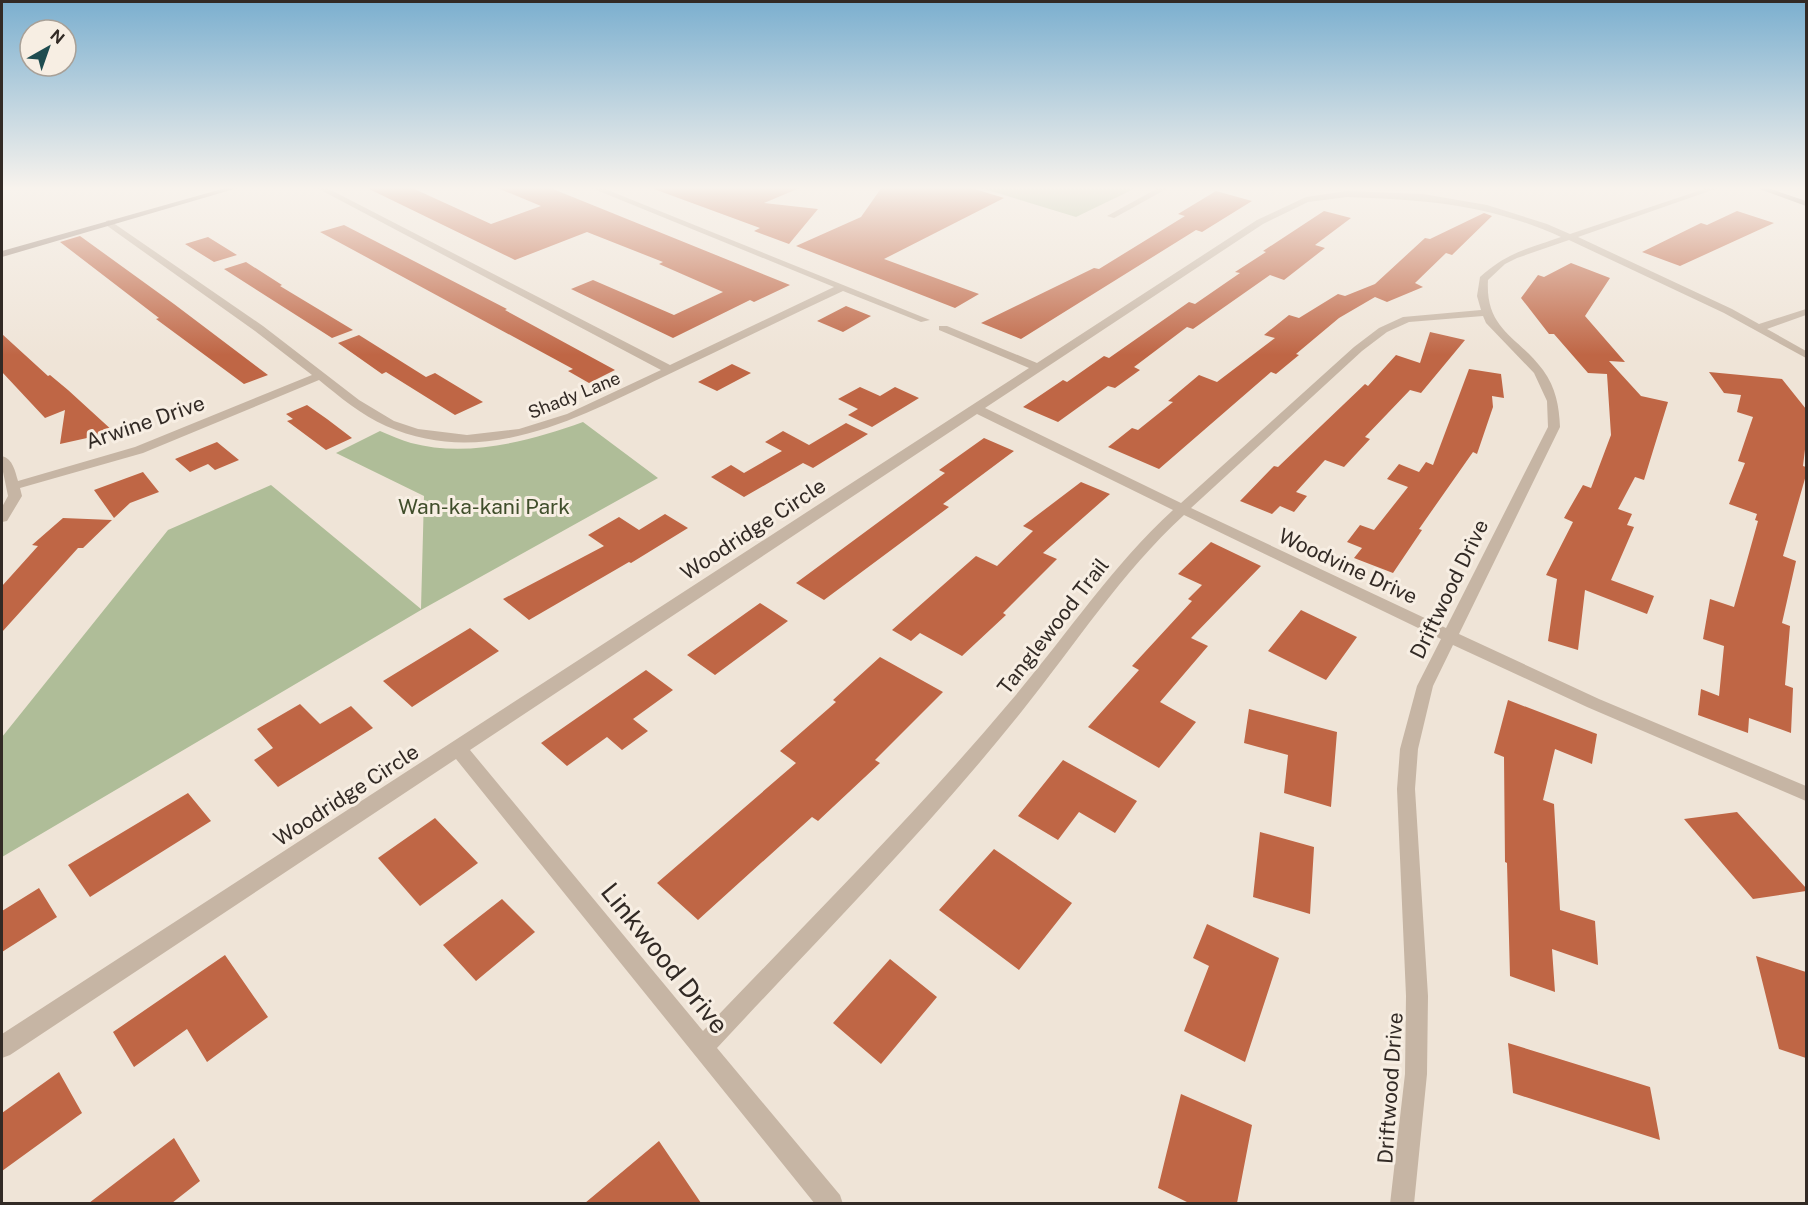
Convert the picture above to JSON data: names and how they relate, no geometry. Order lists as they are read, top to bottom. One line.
{"streets":{"street":["Shady Lane","Arwine Drive","Woodridge Circle","Woodvine Drive","Driftwood Drive","Tanglewood Trail","Linkwood Drive"]},"crossings":[["Shady Lane","Arwine Drive"],["Woodridge Circle","Woodvine Drive"],["Woodridge Circle","Linkwood Drive"],["Woodvine Drive","Driftwood Drive"],["Woodvine Drive","Tanglewood Trail"],["Driftwood Drive","Tanglewood Trail"],["Tanglewood Trail","Linkwood Drive"]],"parks":["Wan-ka-kani Park"],"north":"top right"}
